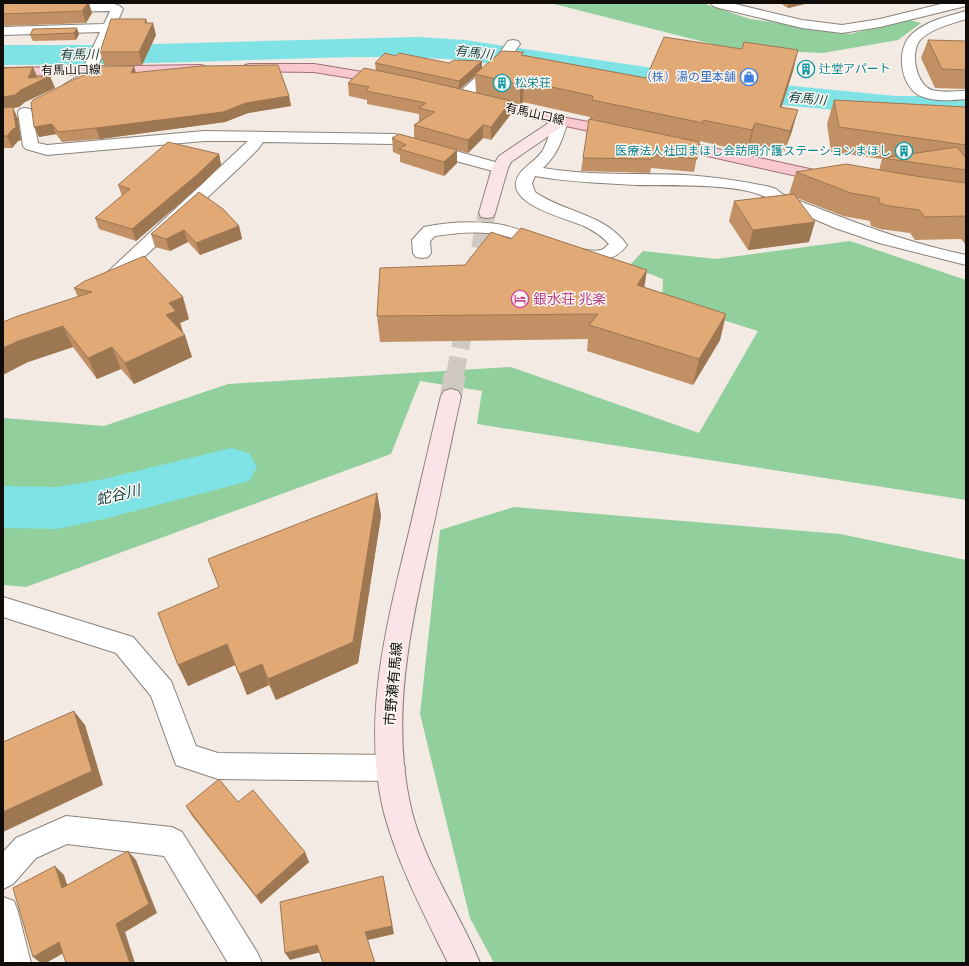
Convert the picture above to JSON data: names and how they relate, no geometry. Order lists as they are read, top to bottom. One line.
{"streets":{"main road":["有馬山口線","市野瀬有馬線"]},"water":["有馬川","蛇谷川"],"places":{"building":["辻堂アパート","松栄荘","医療法人社団まほし会訪問介護ステーションまほし"],"shop":["（株）湯の里本舗"],"hotel":["銀水荘 兆楽"]}}
